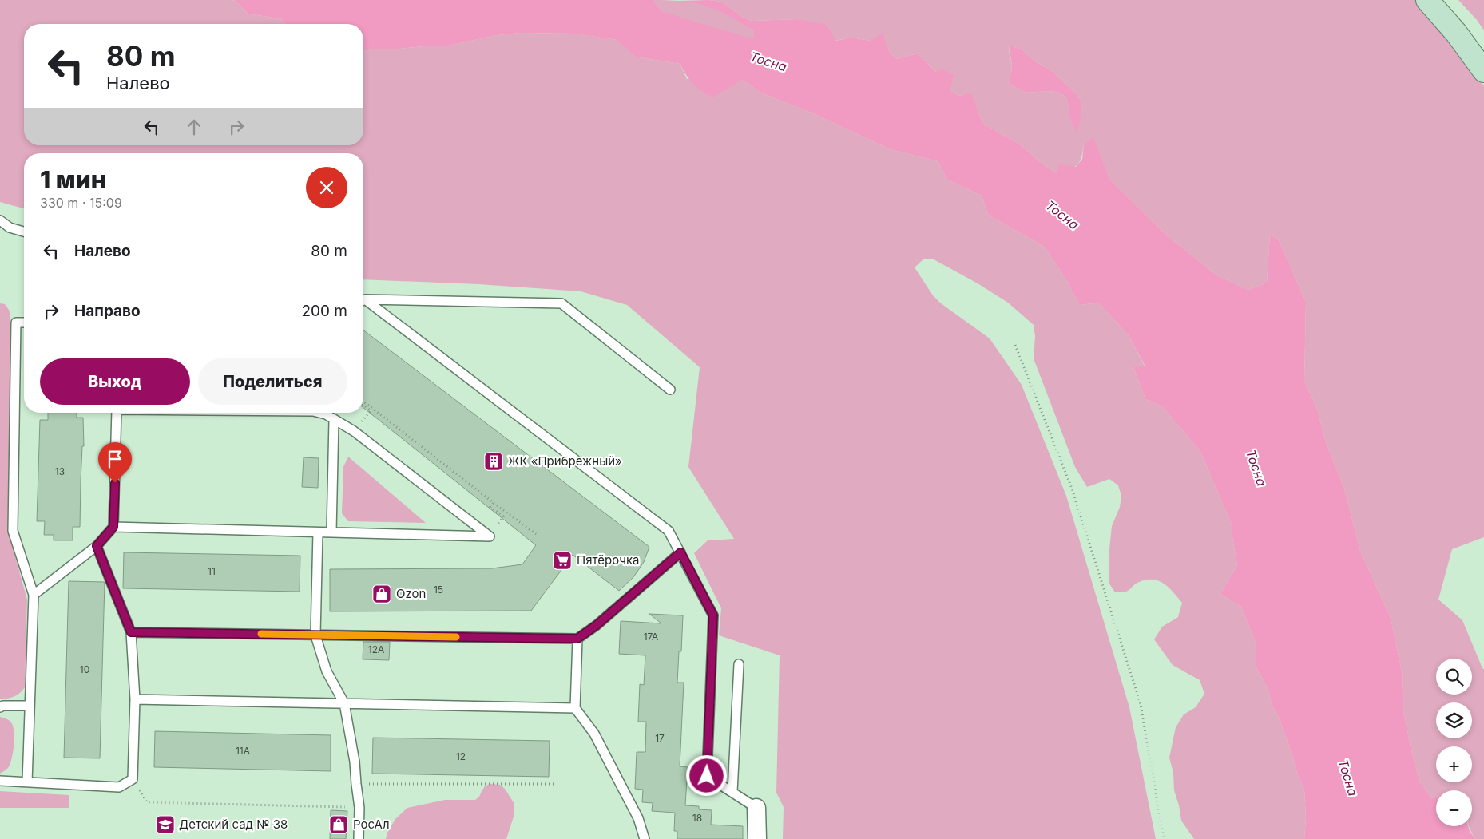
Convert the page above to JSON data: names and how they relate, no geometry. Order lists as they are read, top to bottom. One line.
{"water":["Тосна"],"places":{"building":["ЖК «Прибрежный»"],"supermarket":["Пятёрочка"],"shop":["Ozon","РосАл"],"school or university":["Детский сад № 38"]},"house_numbers":["13","11","15","17А","12А","10","17","11А","12","18"],"page":{"turn":["80 m","Налево"],"heading":["1 мин","330 m · 15:09"],"list":[{"name":"Налево","value":"80 m"},{"name":"Направо","value":"200 m"}],"buttons":["Выход","Поделиться"],"map_buttons":["+","−"]}}
